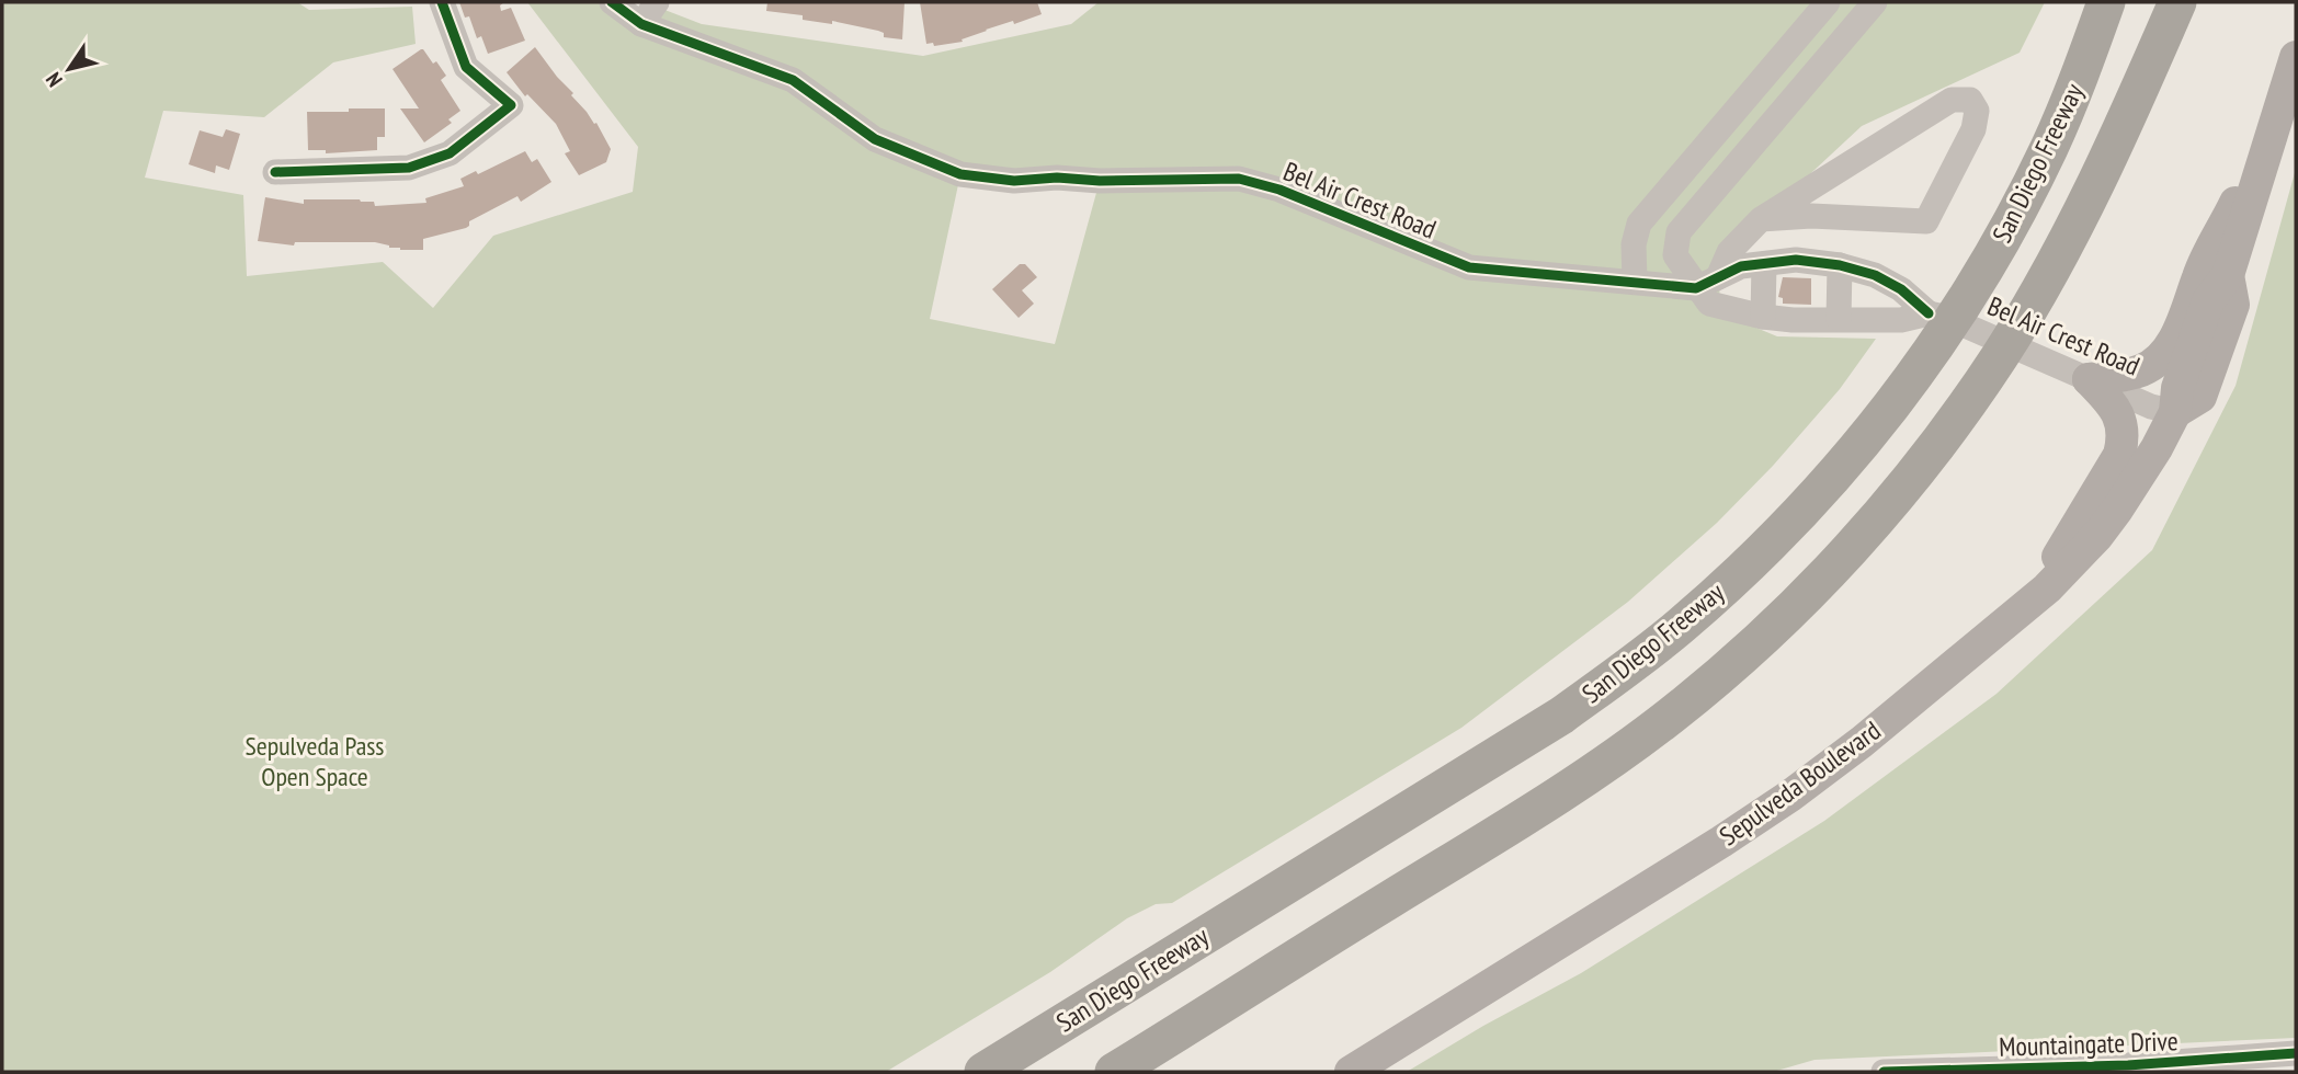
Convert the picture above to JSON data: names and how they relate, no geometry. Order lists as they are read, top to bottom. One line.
{"streets":{"highway":["San Diego Freeway"],"main road":["Sepulveda Boulevard"],"street":["Bel Air Crest Road","Mountaingate Drive"]},"crossings":[["Bel Air Crest Road","Sepulveda Boulevard"]],"parks":["Sepulveda Pass Open Space"],"north":"bottom left"}
